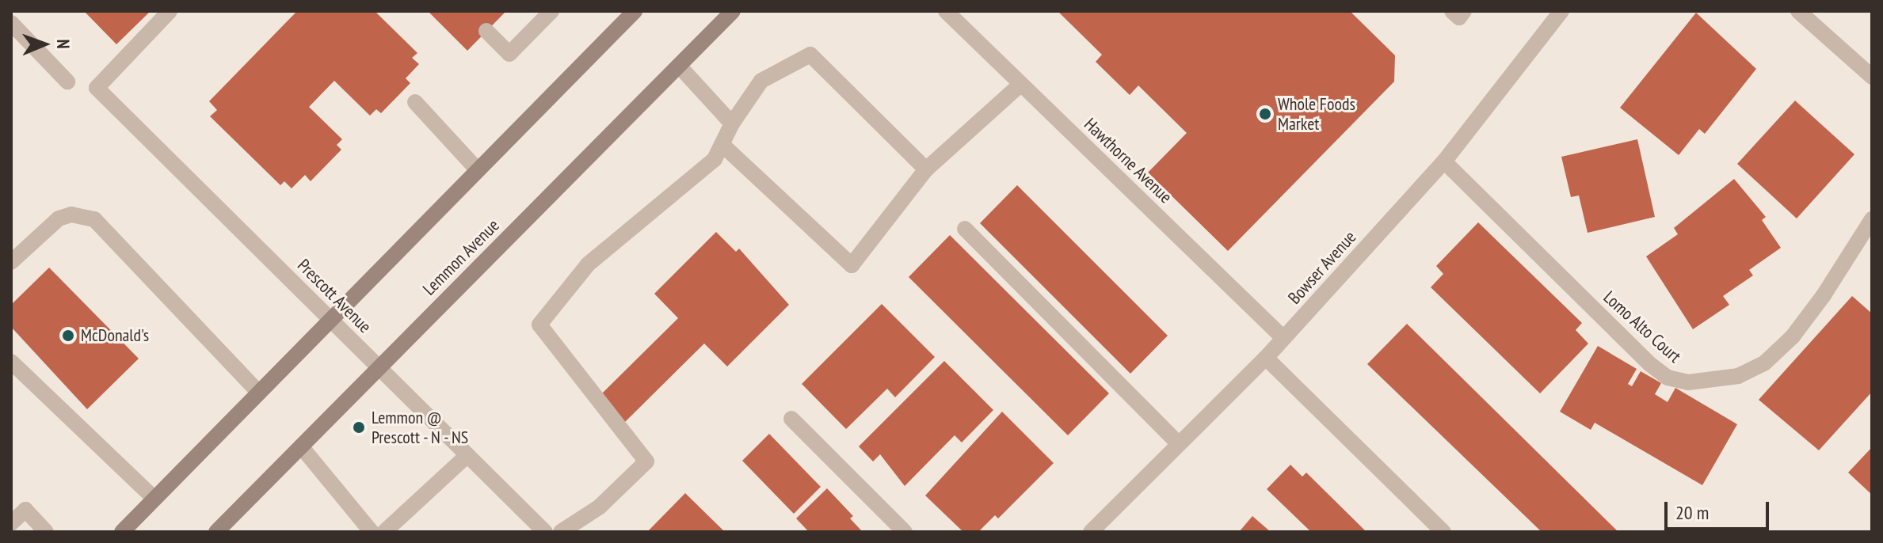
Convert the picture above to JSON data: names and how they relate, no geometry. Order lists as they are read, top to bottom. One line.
{"streets":{"main road":["Lemmon Avenue"],"street":["Hawthorne Avenue","Bowser Avenue","Prescott Avenue","Lomo Alto Court"]},"crossings":[["Hawthorne Avenue","Bowser Avenue"],["Lemmon Avenue","Prescott Avenue"],["Bowser Avenue","Lomo Alto Court"]],"places":["Whole Foods Market","McDonald's","Lemmon @ Prescott - N - NS"],"scale_bar":"20 m","north":"right"}
